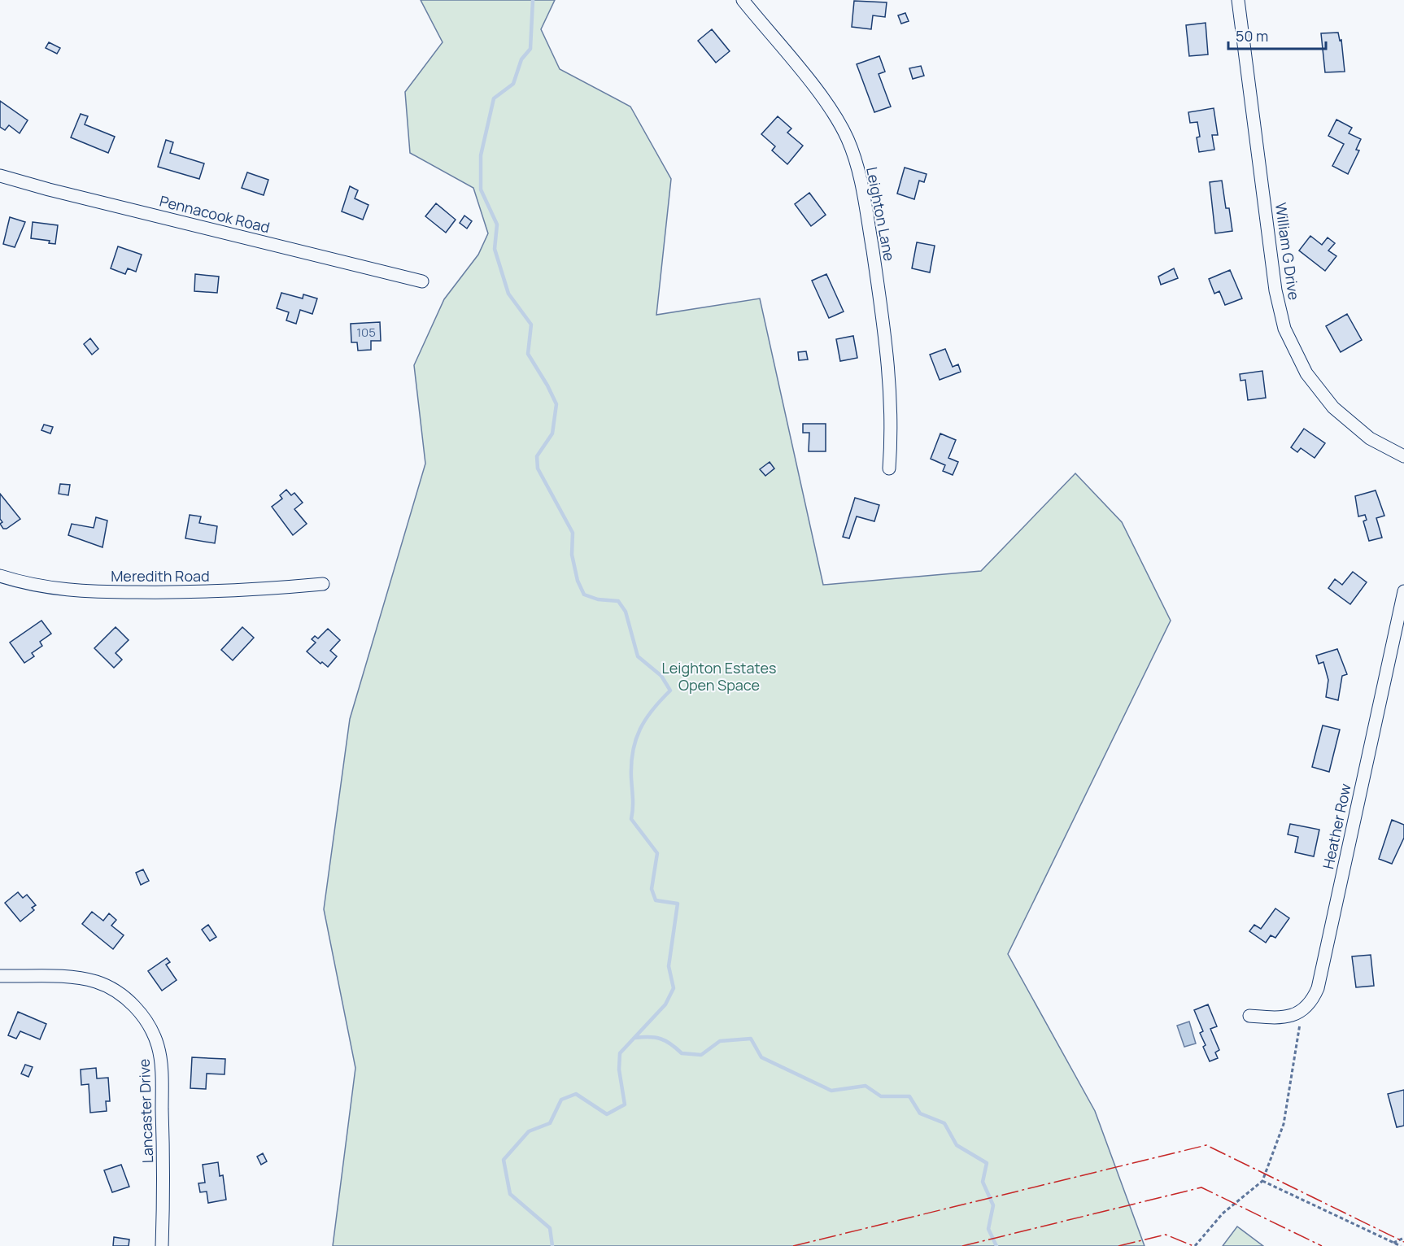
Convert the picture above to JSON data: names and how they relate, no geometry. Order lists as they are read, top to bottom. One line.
{"streets":{"street":["Pennacook Road","Leighton Lane","William G Drive","Meredith Road","Heather Row","Lancaster Drive"]},"parks":["Leighton Estates Open Space"],"house_numbers":["105"],"scale_bar":"50 m"}
